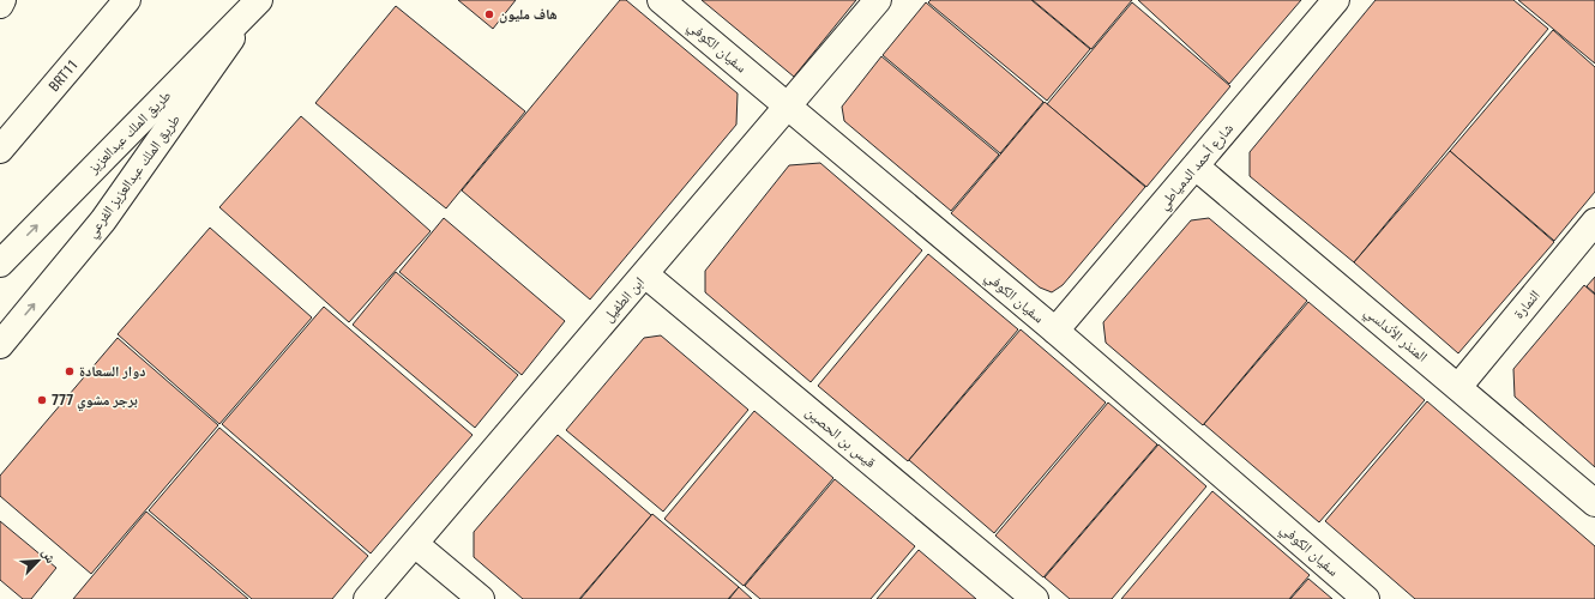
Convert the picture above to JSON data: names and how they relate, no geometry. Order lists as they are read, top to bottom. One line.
{"streets":{"street":["سفيان الكوفي","BRT11","طريق الملك عبدالعزيز","شارع أحمد الدمياطي","طريق الملك عبدالعزيز الفرعي","ابن الطفيل","النمارة","المنذر الأندلسي","قيس بن الحصين"]},"crossings":[["سفيان الكوفي","شارع أحمد الدمياطي"],["سفيان الكوفي","ابن الطفيل"],["طريق الملك عبدالعزيز","طريق الملك عبدالعزيز الفرعي"],["شارع أحمد الدمياطي","المنذر الأندلسي"],["ابن الطفيل","قيس بن الحصين"],["النمارة","المنذر الأندلسي"]],"one_way":["طريق الملك عبدالعزيز","طريق الملك عبدالعزيز الفرعي"],"places":["هاف مليون","دوار السعادة","777 برجر مشوي"],"north":"top right"}
